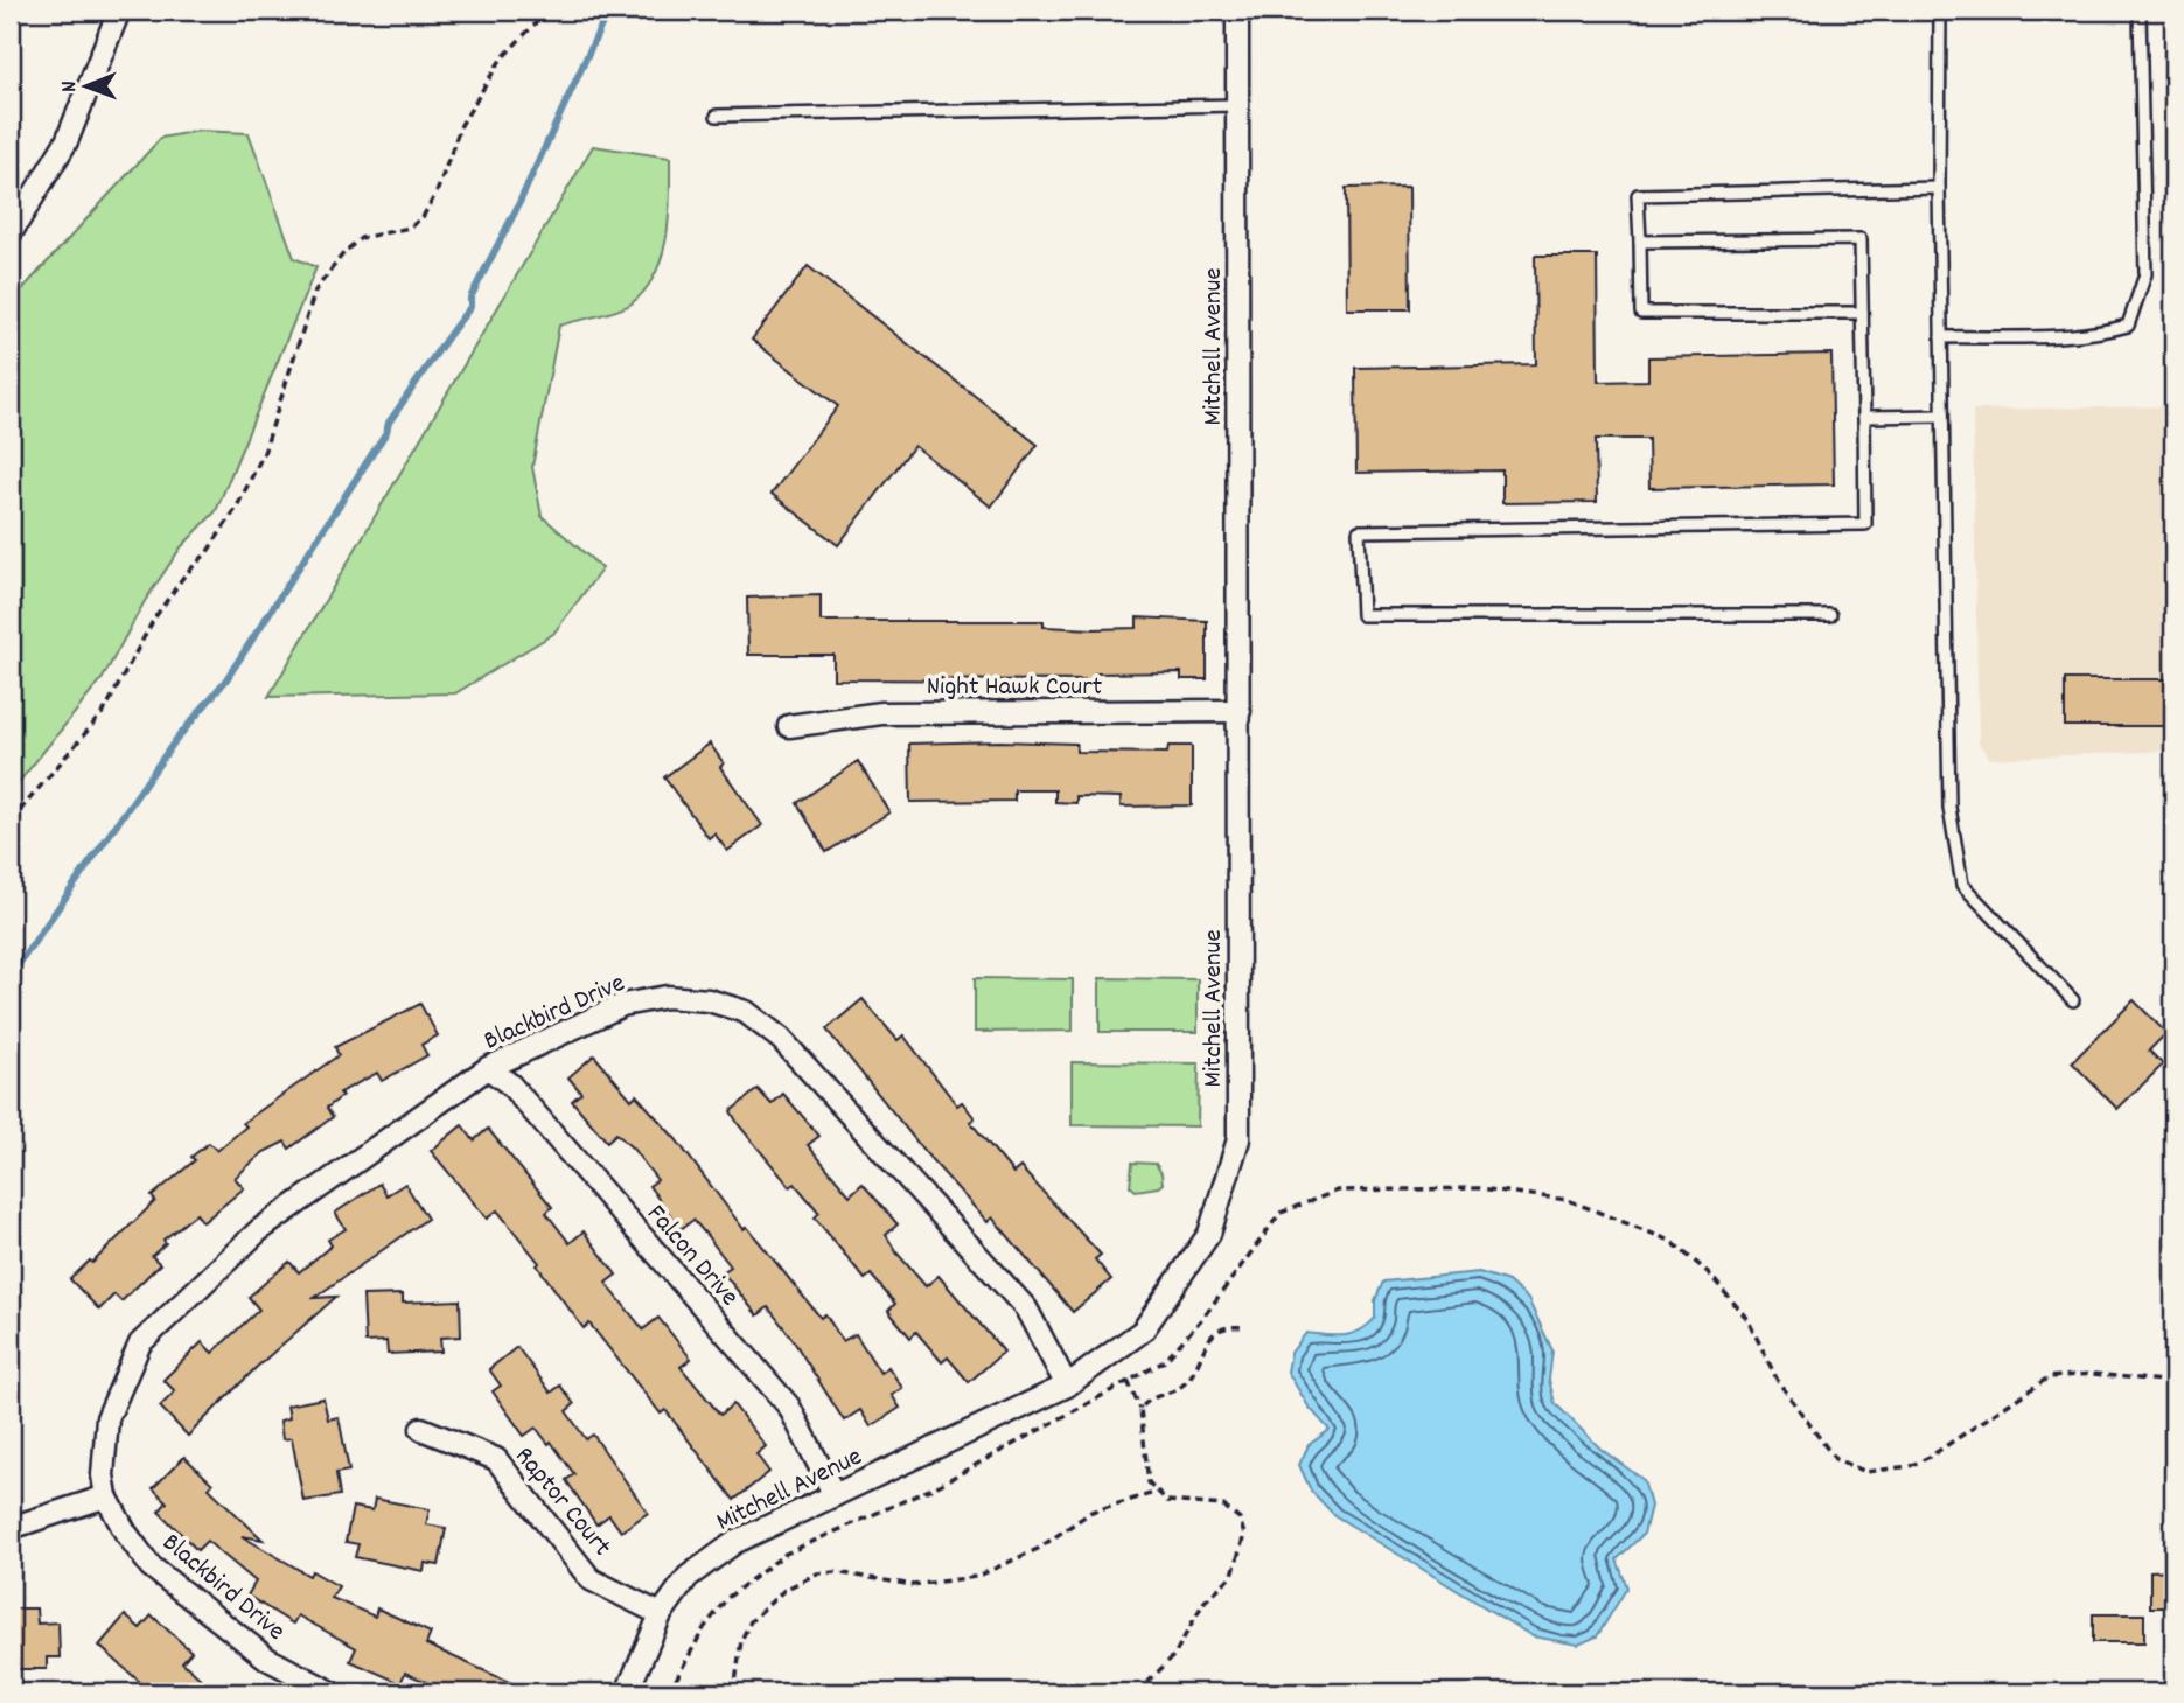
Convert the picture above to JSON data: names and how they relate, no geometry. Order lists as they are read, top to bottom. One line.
{"streets":{"street":["Mitchell Avenue","Night Hawk Court","Blackbird Drive","Falcon Drive","Raptor Court"]},"crossings":[["Mitchell Avenue","Night Hawk Court"],["Mitchell Avenue","Blackbird Drive"],["Mitchell Avenue","Falcon Drive"],["Mitchell Avenue","Raptor Court"],["Blackbird Drive","Falcon Drive"]],"north":"left"}
